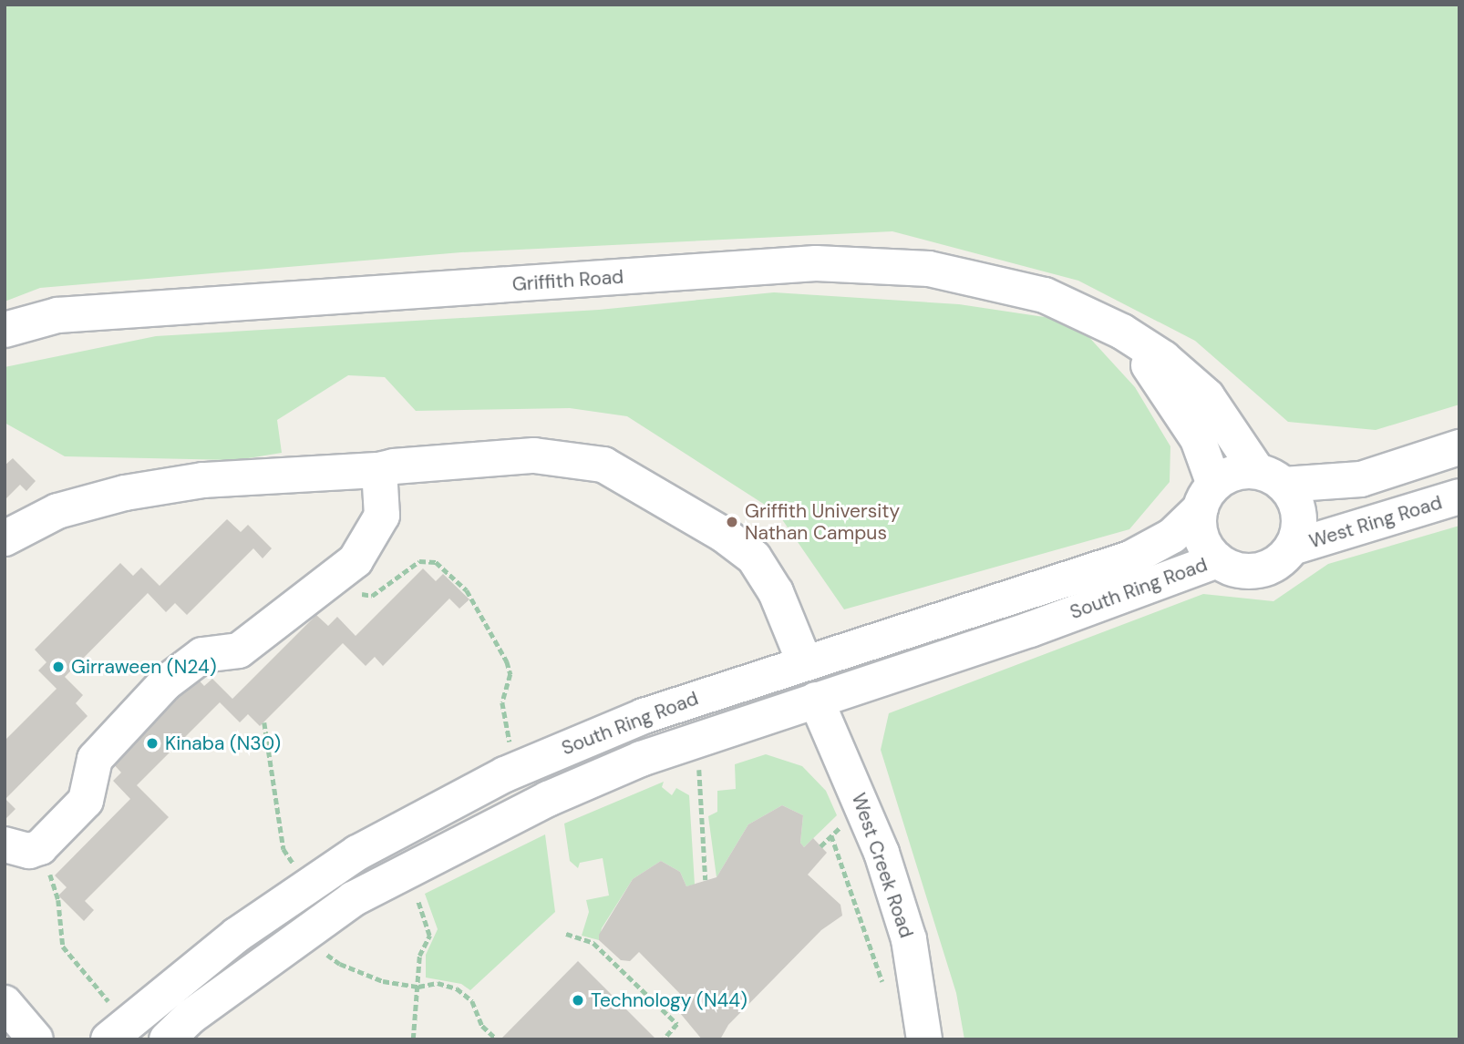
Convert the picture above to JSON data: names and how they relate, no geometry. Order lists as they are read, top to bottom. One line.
{"streets":{"street":["Griffith Road","West Ring Road","South Ring Road","West Creek Road"]},"crossings":[["Griffith Road","West Ring Road"],["Griffith Road","South Ring Road"],["West Ring Road","South Ring Road"],["South Ring Road","West Creek Road"]],"places":["Griffith University Nathan Campus","Girraween (N24)","Kinaba (N30)","Technology (N44)"]}
